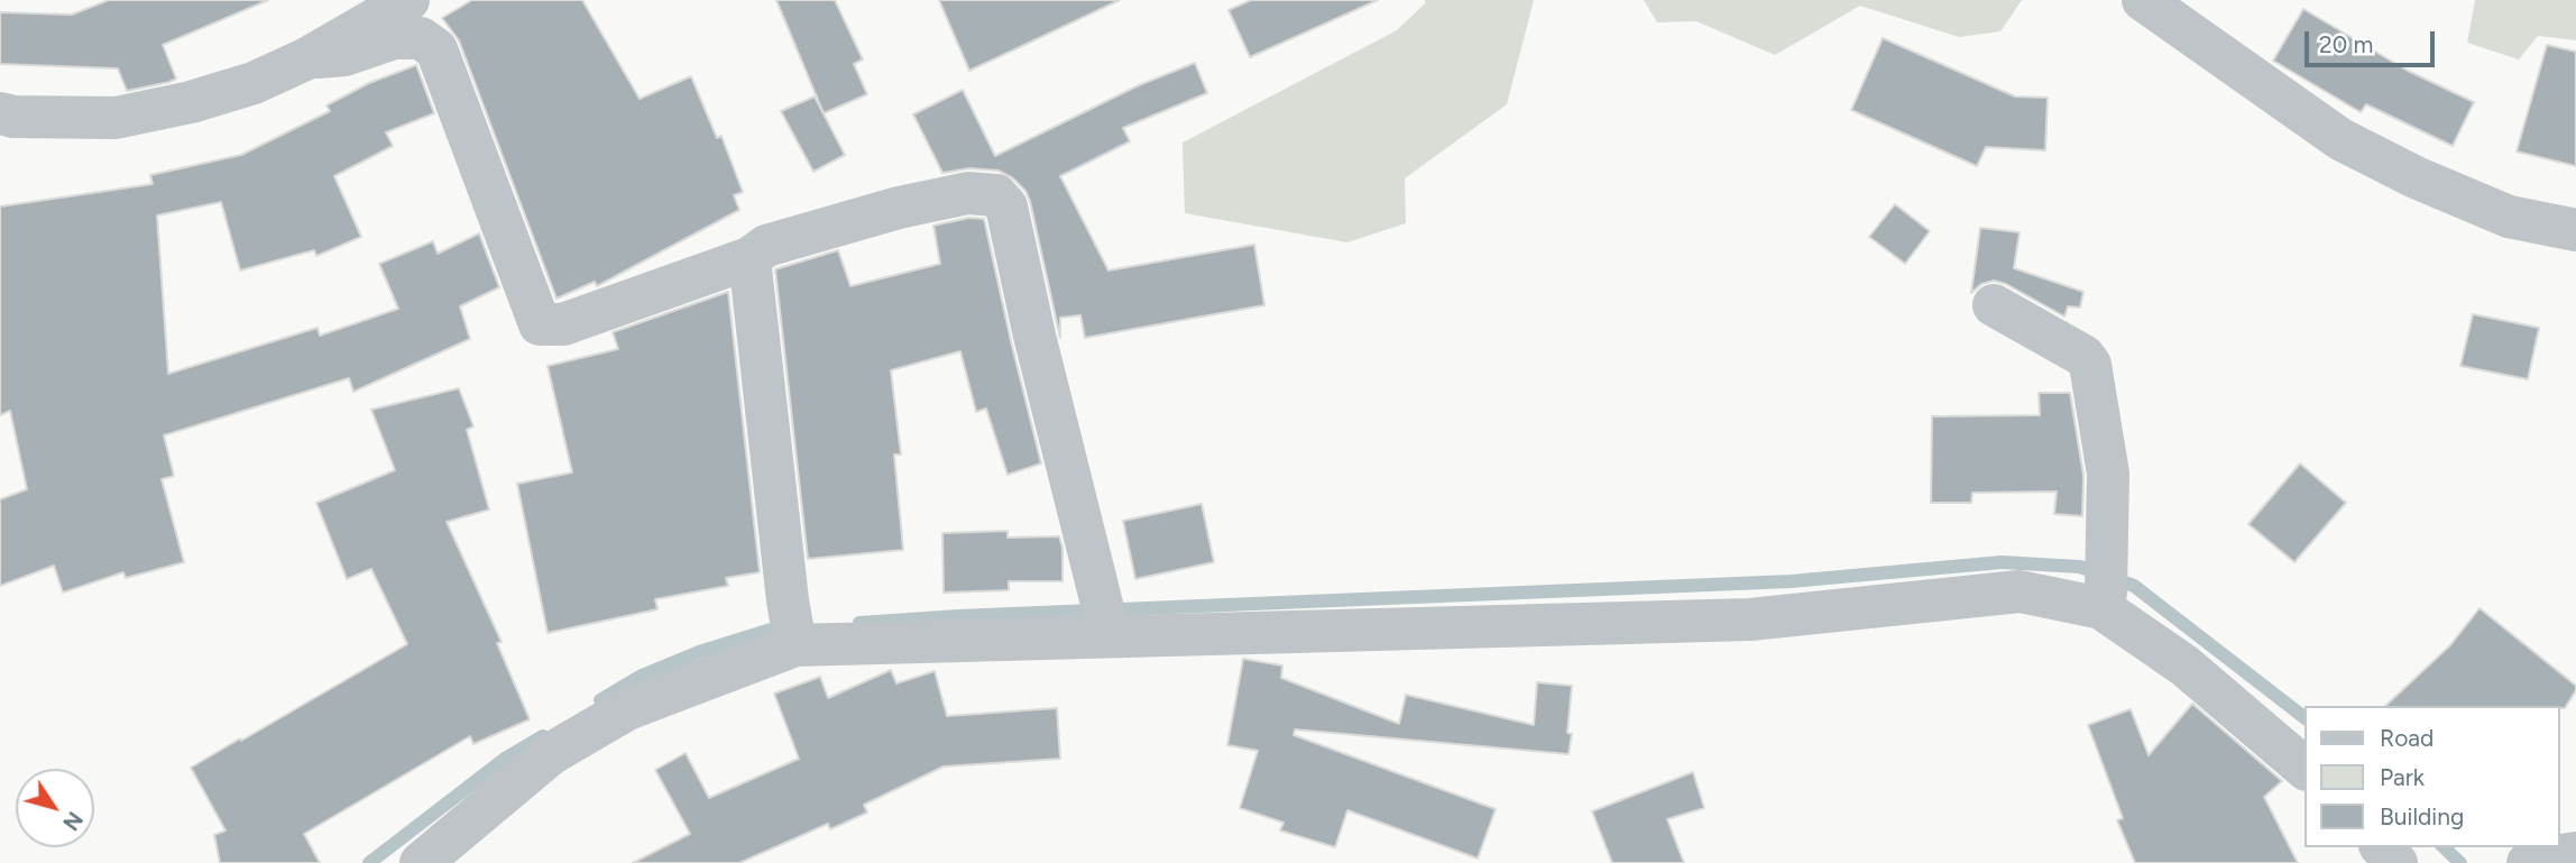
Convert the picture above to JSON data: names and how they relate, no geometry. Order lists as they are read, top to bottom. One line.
{"legend":["Road","Park","Building"],"scale_bar":"20 m","north":"bottom right"}
